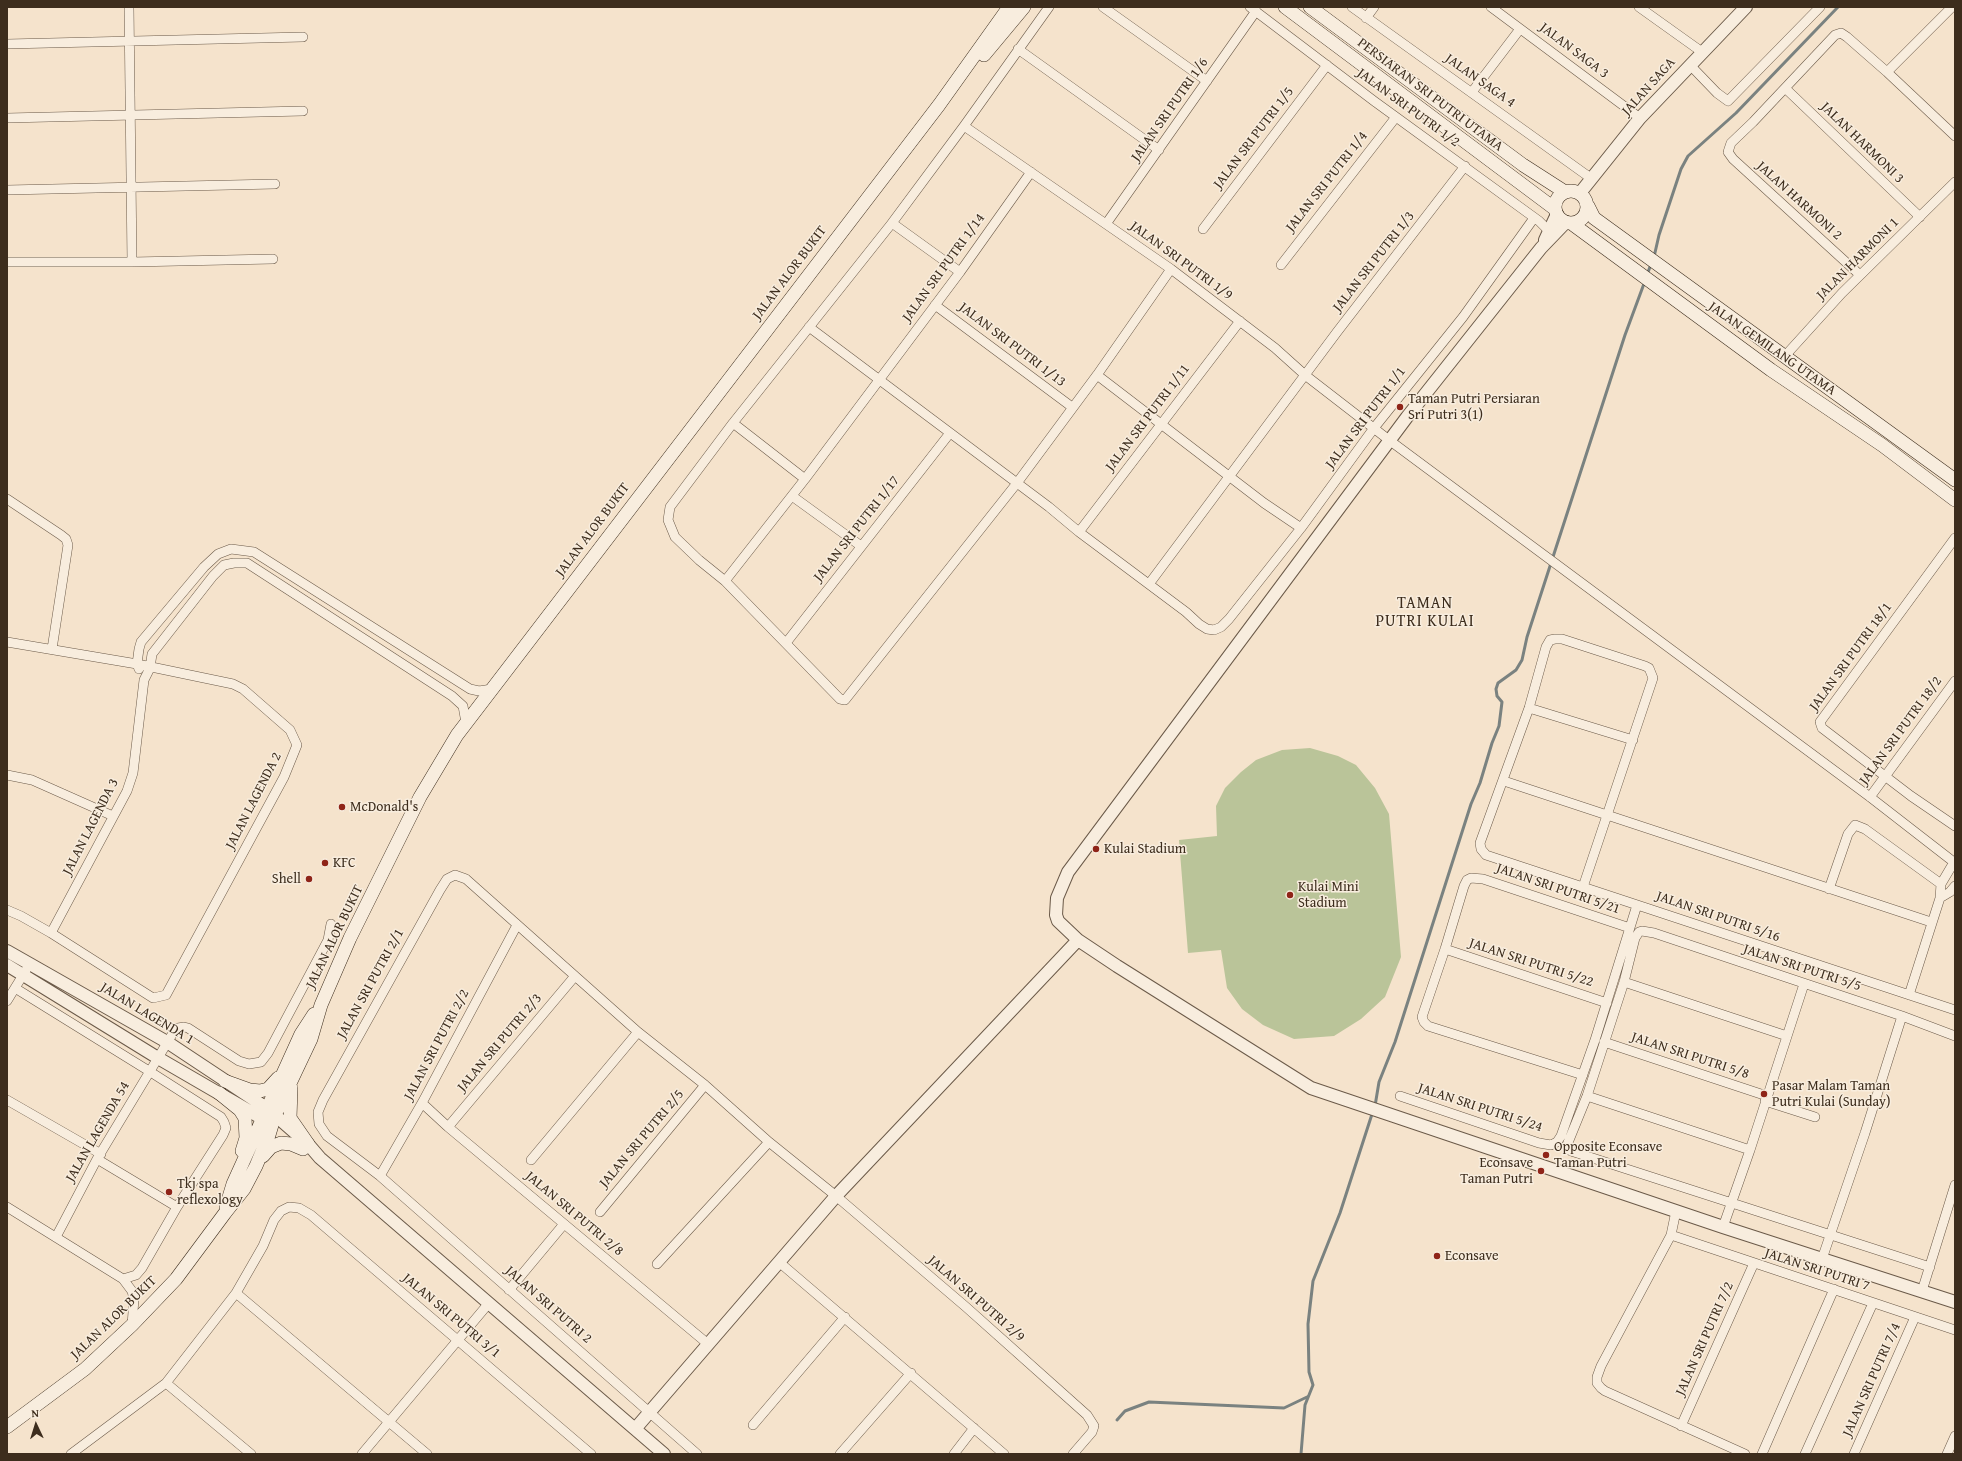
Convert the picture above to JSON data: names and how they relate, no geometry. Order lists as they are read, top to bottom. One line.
{"streets":{"main road":["PERSIARAN SRI PUTRI UTAMA","JALAN ALOR BUKIT","JALAN GEMILANG UTAMA"],"street":["JALAN SAGA 3","JALAN SAGA 4","JALAN SAGA","JALAN SRI PUTRI 1/2","JALAN SRI PUTRI 1/6","JALAN SRI PUTRI 1/5","JALAN HARMONI 3","JALAN SRI PUTRI 1/4","JALAN HARMONI 2","JALAN HARMONI 1","JALAN SRI PUTRI 1/9","JALAN SRI PUTRI 1/3","JALAN SRI PUTRI 1/14","JALAN SRI PUTRI 1/13","JALAN SRI PUTRI 1/11","JALAN SRI PUTRI 1/1","JALAN SRI PUTRI 1/17","JALAN SRI PUTRI 18/1","JALAN SRI PUTRI 18/2","JALAN LAGENDA 2","JALAN LAGENDA 3","JALAN SRI PUTRI 5/21","JALAN SRI PUTRI 5/16","JALAN SRI PUTRI 5/22","JALAN SRI PUTRI 5/5","JALAN SRI PUTRI 2/1","JALAN LAGENDA 1","JALAN SRI PUTRI 2/3","JALAN SRI PUTRI 2/2","JALAN SRI PUTRI 5/8","JALAN SRI PUTRI 5/24","JALAN LAGENDA 54","JALAN SRI PUTRI 2/5","JALAN SRI PUTRI 2/8","JALAN SRI PUTRI 7","JALAN SRI PUTRI 2/9","JALAN SRI PUTRI 2","JALAN SRI PUTRI 3/1","JALAN SRI PUTRI 7/2","JALAN SRI PUTRI 7/4"]},"crossings":[["JALAN SAGA 3","JALAN SAGA"],["JALAN SAGA 4","JALAN SAGA"],["JALAN SAGA","PERSIARAN SRI PUTRI UTAMA"],["JALAN SAGA","JALAN GEMILANG UTAMA"],["PERSIARAN SRI PUTRI UTAMA","JALAN GEMILANG UTAMA"],["JALAN SRI PUTRI 1/2","JALAN SRI PUTRI 1/6"],["JALAN SRI PUTRI 1/2","JALAN SRI PUTRI 1/5"],["JALAN SRI PUTRI 1/2","JALAN SRI PUTRI 1/4"],["JALAN SRI PUTRI 1/2","JALAN SRI PUTRI 1/3"],["JALAN SRI PUTRI 1/2","JALAN SRI PUTRI 1/1"],["JALAN SRI PUTRI 1/6","JALAN SRI PUTRI 1/9"],["JALAN HARMONI 3","JALAN HARMONI 2"],["JALAN HARMONI 3","JALAN HARMONI 1"],["JALAN HARMONI 2","JALAN HARMONI 1"],["JALAN HARMONI 1","JALAN GEMILANG UTAMA"],["JALAN SRI PUTRI 1/9","JALAN SRI PUTRI 1/3"],["JALAN SRI PUTRI 1/9","JALAN SRI PUTRI 1/14"],["JALAN SRI PUTRI 1/9","JALAN SRI PUTRI 1/11"],["JALAN SRI PUTRI 1/9","JALAN SRI PUTRI 1/1"],["JALAN SRI PUTRI 1/9","JALAN SRI PUTRI 18/2"],["JALAN SRI PUTRI 1/3","JALAN SRI PUTRI 1/1"],["JALAN SRI PUTRI 1/14","JALAN SRI PUTRI 1/13"],["JALAN ALOR BUKIT","JALAN LAGENDA 3"],["JALAN ALOR BUKIT","JALAN LAGENDA 1"],["JALAN SRI PUTRI 18/1","JALAN SRI PUTRI 18/2"],["JALAN LAGENDA 2","JALAN LAGENDA 3"],["JALAN SRI PUTRI 5/21","JALAN SRI PUTRI 5/22"],["JALAN SRI PUTRI 5/21","JALAN SRI PUTRI 5/5"],["JALAN SRI PUTRI 2/1","JALAN SRI PUTRI 2/9"],["JALAN SRI PUTRI 2/1","JALAN SRI PUTRI 2"],["JALAN LAGENDA 1","JALAN LAGENDA 54"],["JALAN SRI PUTRI 2/3","JALAN SRI PUTRI 2/8"],["JALAN SRI PUTRI 2/3","JALAN SRI PUTRI 2/9"],["JALAN SRI PUTRI 2/2","JALAN SRI PUTRI 2/8"],["JALAN SRI PUTRI 2/2","JALAN SRI PUTRI 2/9"],["JALAN SRI PUTRI 2/2","JALAN SRI PUTRI 2"],["JALAN SRI PUTRI 2/5","JALAN SRI PUTRI 2/9"],["JALAN SRI PUTRI 7","JALAN SRI PUTRI 7/2"],["JALAN SRI PUTRI 7","JALAN SRI PUTRI 7/4"]],"districts":["TAMAN PUTRI KULAI"],"places":["Taman Putri Persiaran Sri Putri 3(1)","McDonald's","Kulai Stadium","KFC","Shell","Kulai Mini Stadium","Pasar Malam Taman Putri Kulai (Sunday)","Opposite Econsave Taman Putri","Econsave Taman Putri","Tkj spa reflexology","Econsave"],"north":"top"}
